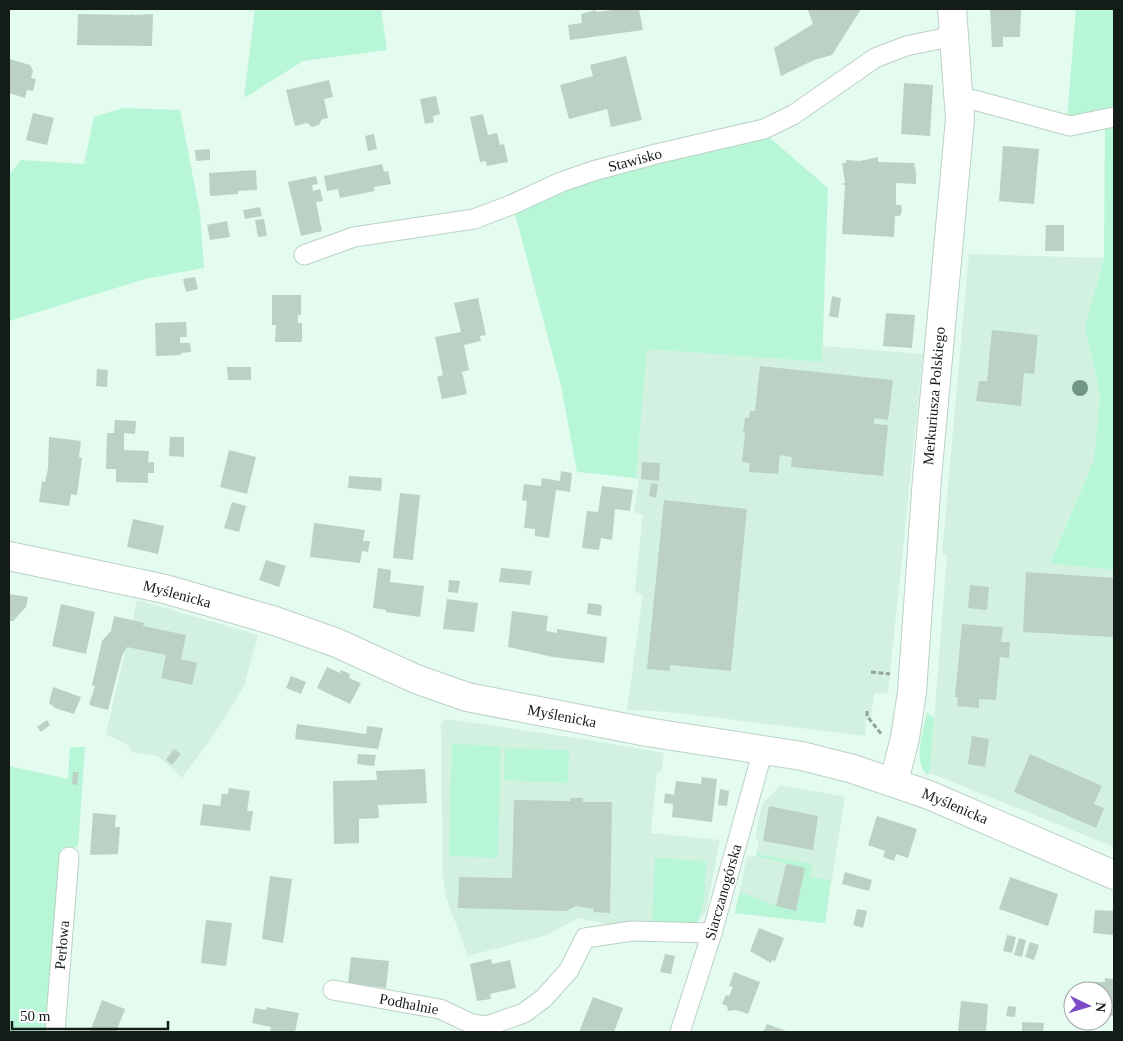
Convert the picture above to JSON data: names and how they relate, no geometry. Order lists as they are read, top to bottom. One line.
{"streets":{"street":["Stawisko","Merkuriusza Polskiego","Myślenicka","Siarczanogórska","Perłowa","Podhalnie"]},"crossings":[["Stawisko","Merkuriusza Polskiego"],["Merkuriusza Polskiego","Myślenicka"],["Myślenicka","Siarczanogórska"],["Siarczanogórska","Podhalnie"]],"scale_bar":"50 m","north":"right"}
